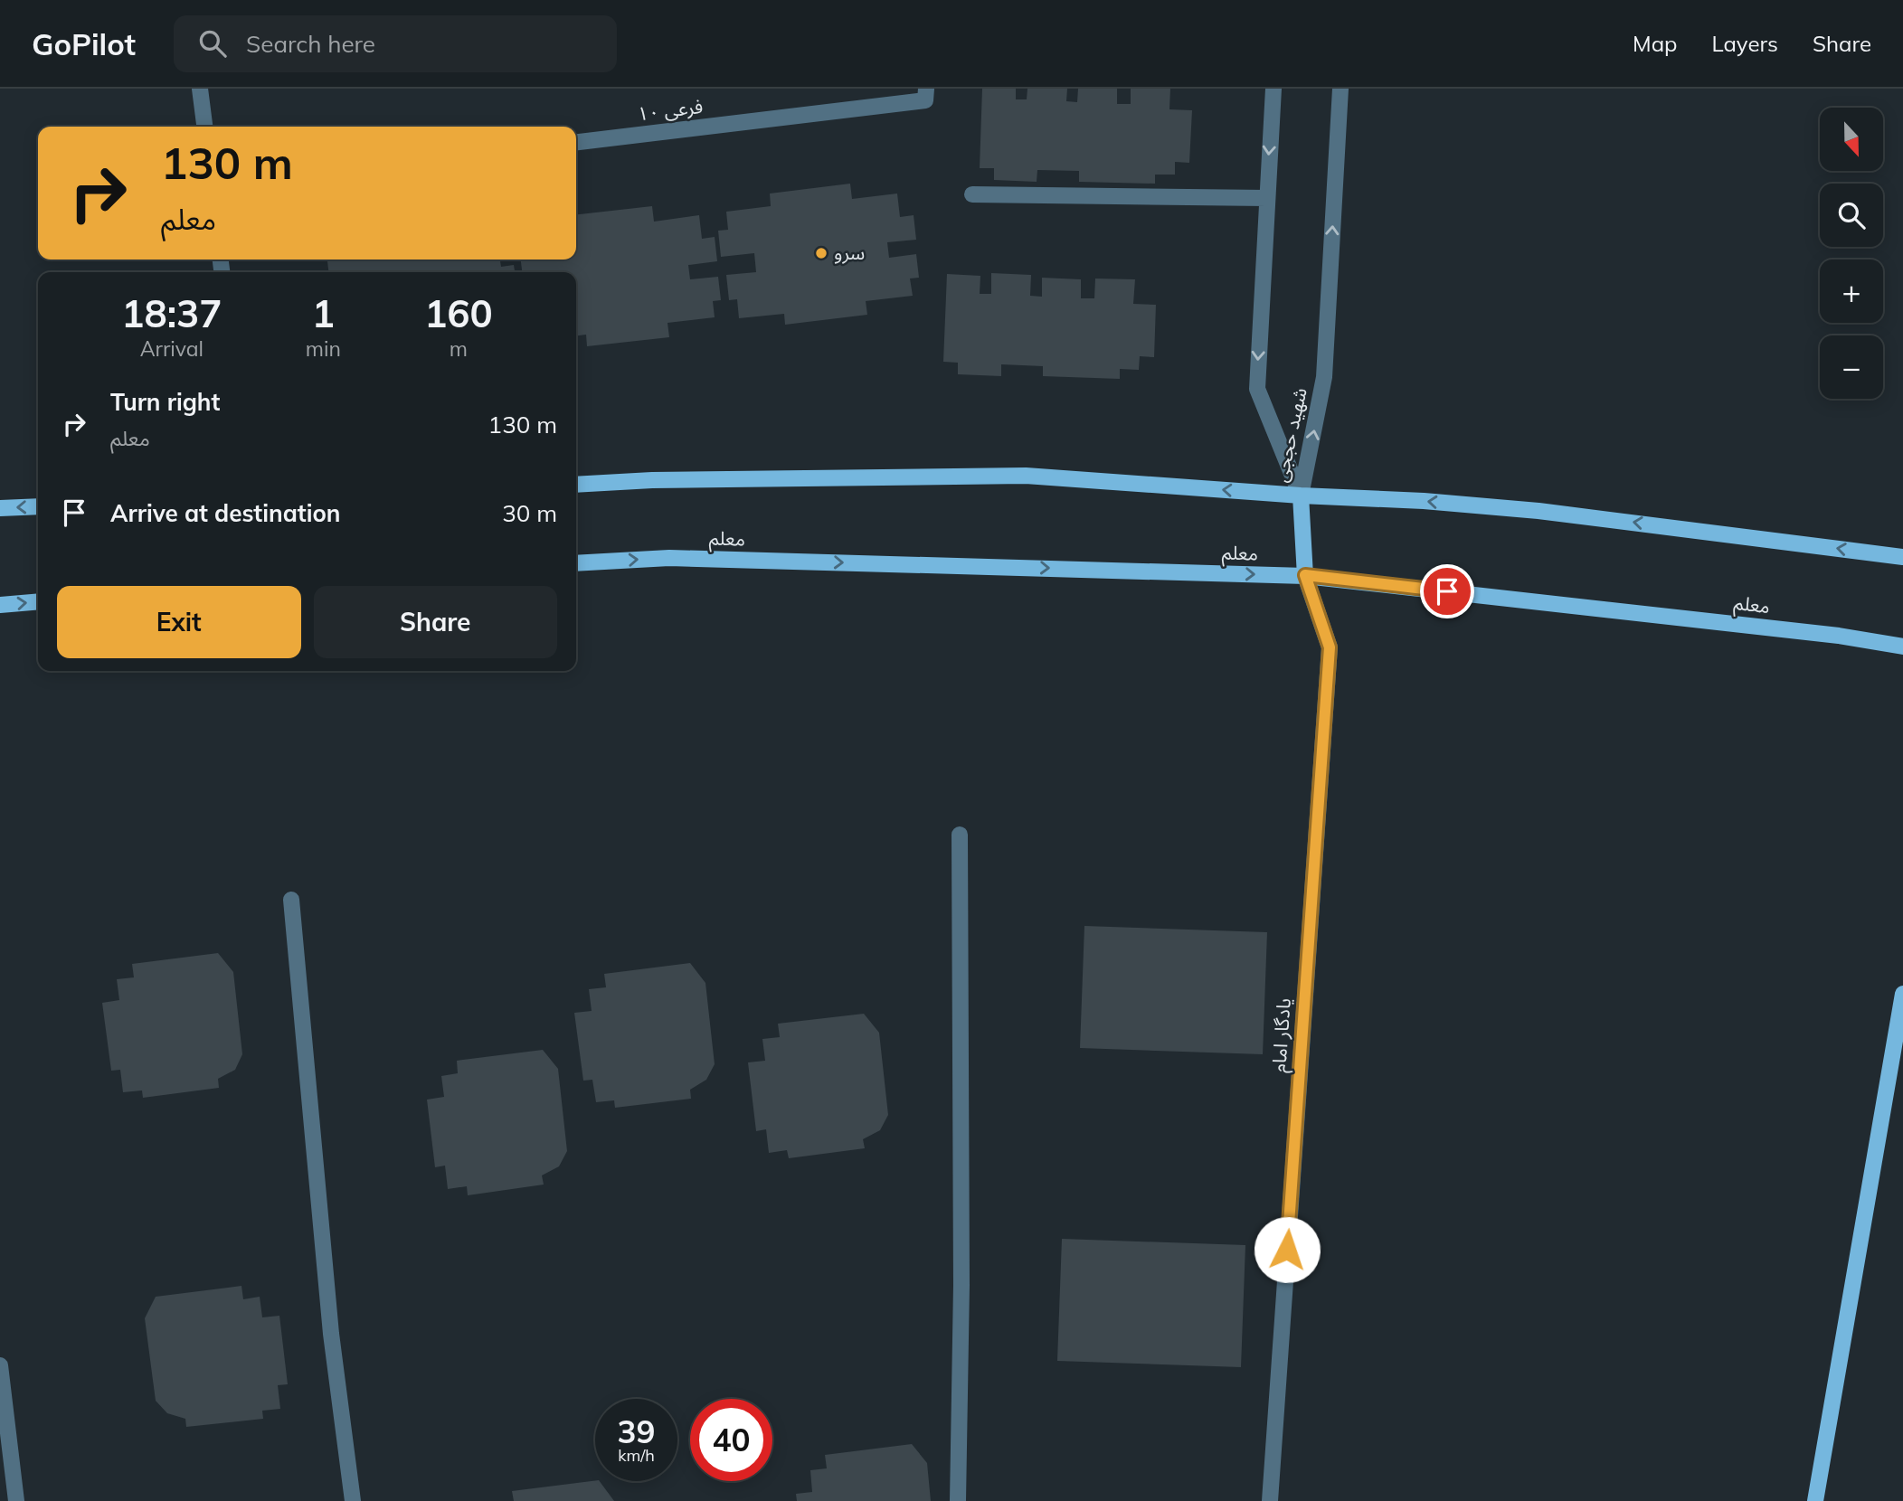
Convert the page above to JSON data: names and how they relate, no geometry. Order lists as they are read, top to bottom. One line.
{"streets":{"main road":["معلم"],"street":["فرعی ۱۰","شهید حججی","یادگار امام"]},"crossings":[["معلم","یادگار امام"]],"places":["سرو"],"north":"bottom","page":{"header":"GoPilot","search":"Search here","nav":["Map","Layers","Share"],"map_buttons":["+","−"],"turn":["130 m","معلم"],"eta":["18:37","Arrival","1","min","160","m"],"list":[{"name":"Turn right","note":"معلم","value":"130 m"},{"name":"Arrive at destination","value":"30 m"}],"buttons":["Exit","Share"],"speed":"39 km/h","limit":"40"}}
